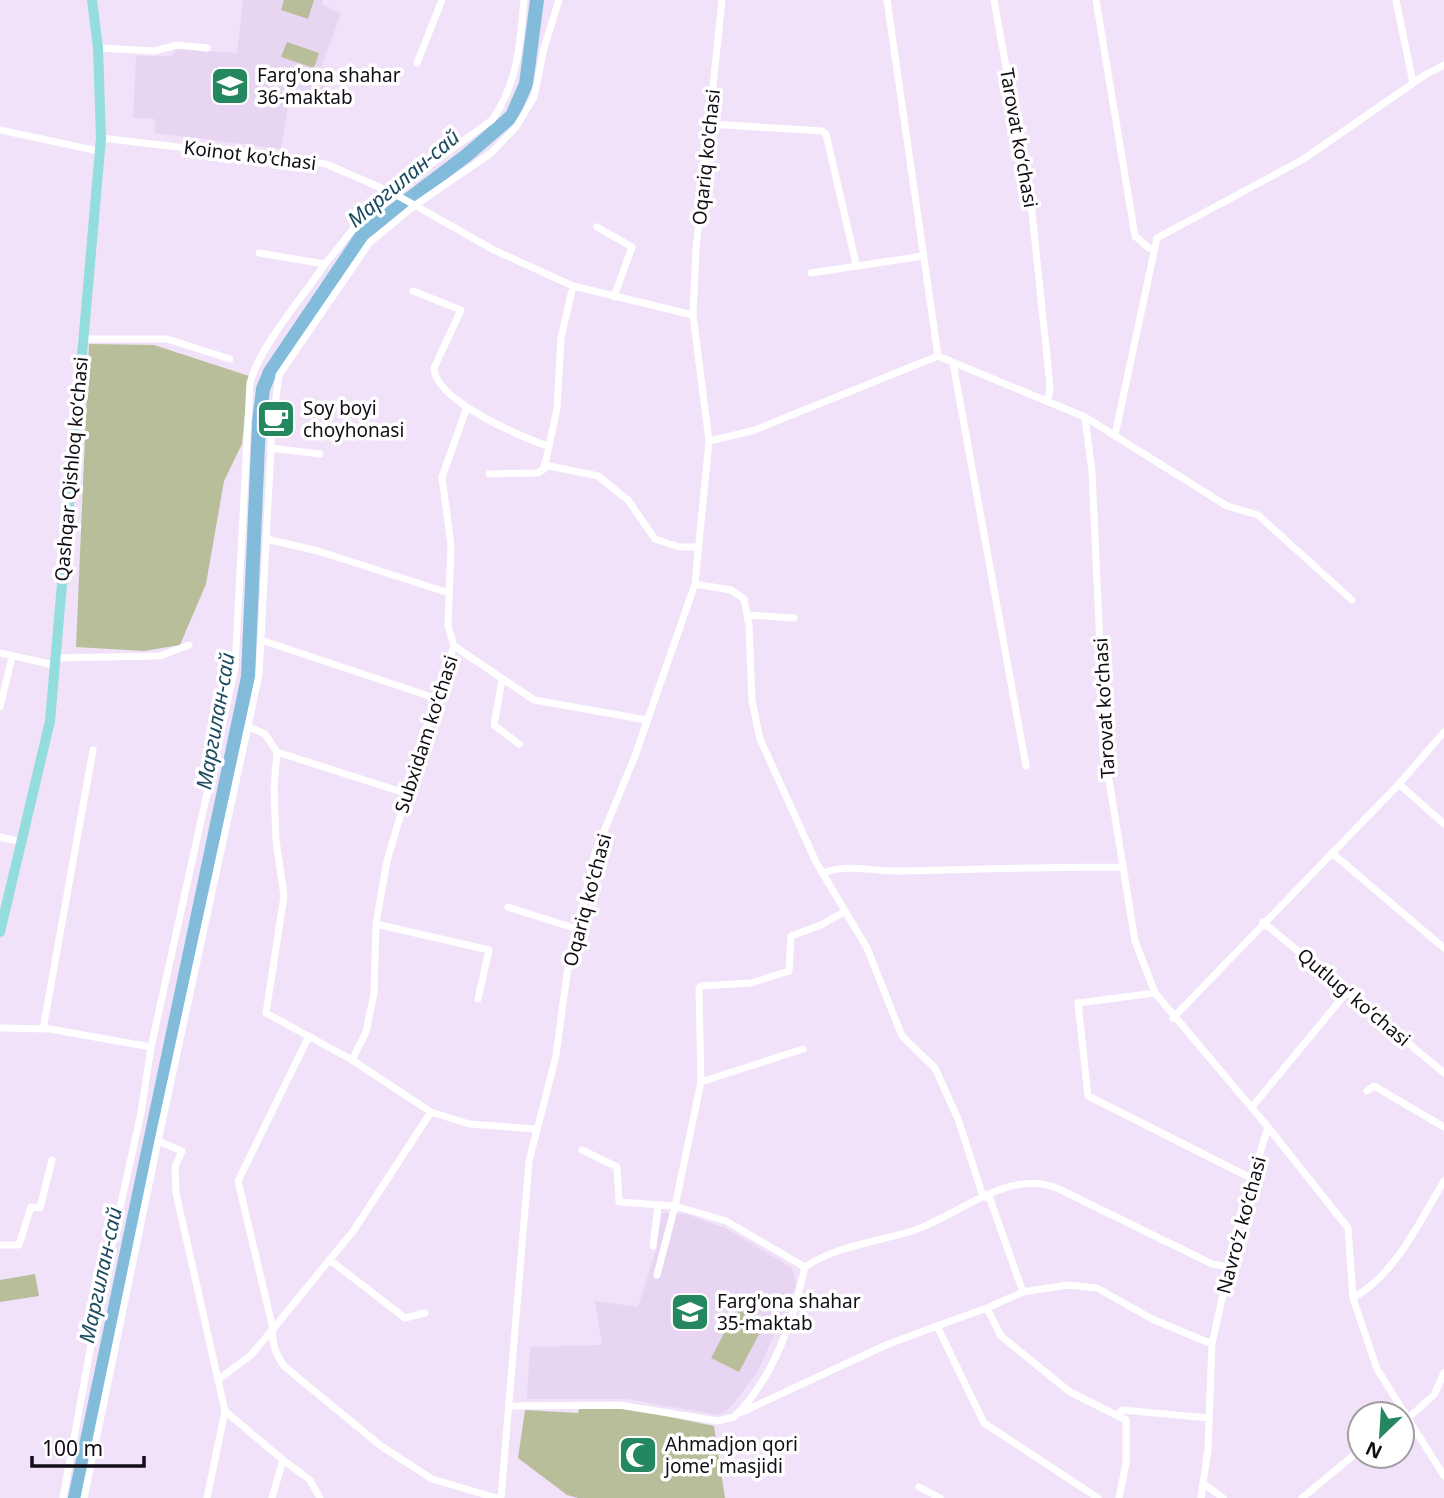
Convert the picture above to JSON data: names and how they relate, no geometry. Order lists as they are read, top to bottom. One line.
{"streets":{"main road":["Qashqar Qishloq koʻchasi"],"street":["Tarovat koʻchasi","Koinot ko'chasi","Oqariq ko'chasi","Subxidam koʻchasi","Qutlugʻ koʻchasi","Navroʻz koʻchasi"]},"crossings":[["Koinot ko'chasi","Qashqar Qishloq koʻchasi"]],"water":["Маргилан-сай"],"places":{"school or university":["Farg'ona shahar 36-maktab","Farg'ona shahar 35-maktab"],"cafe":["Soy boyi choyhonasi"],"mosque":["Ahmadjon qori jome' masjidi"]},"scale_bar":"100 m","north":"bottom left"}
